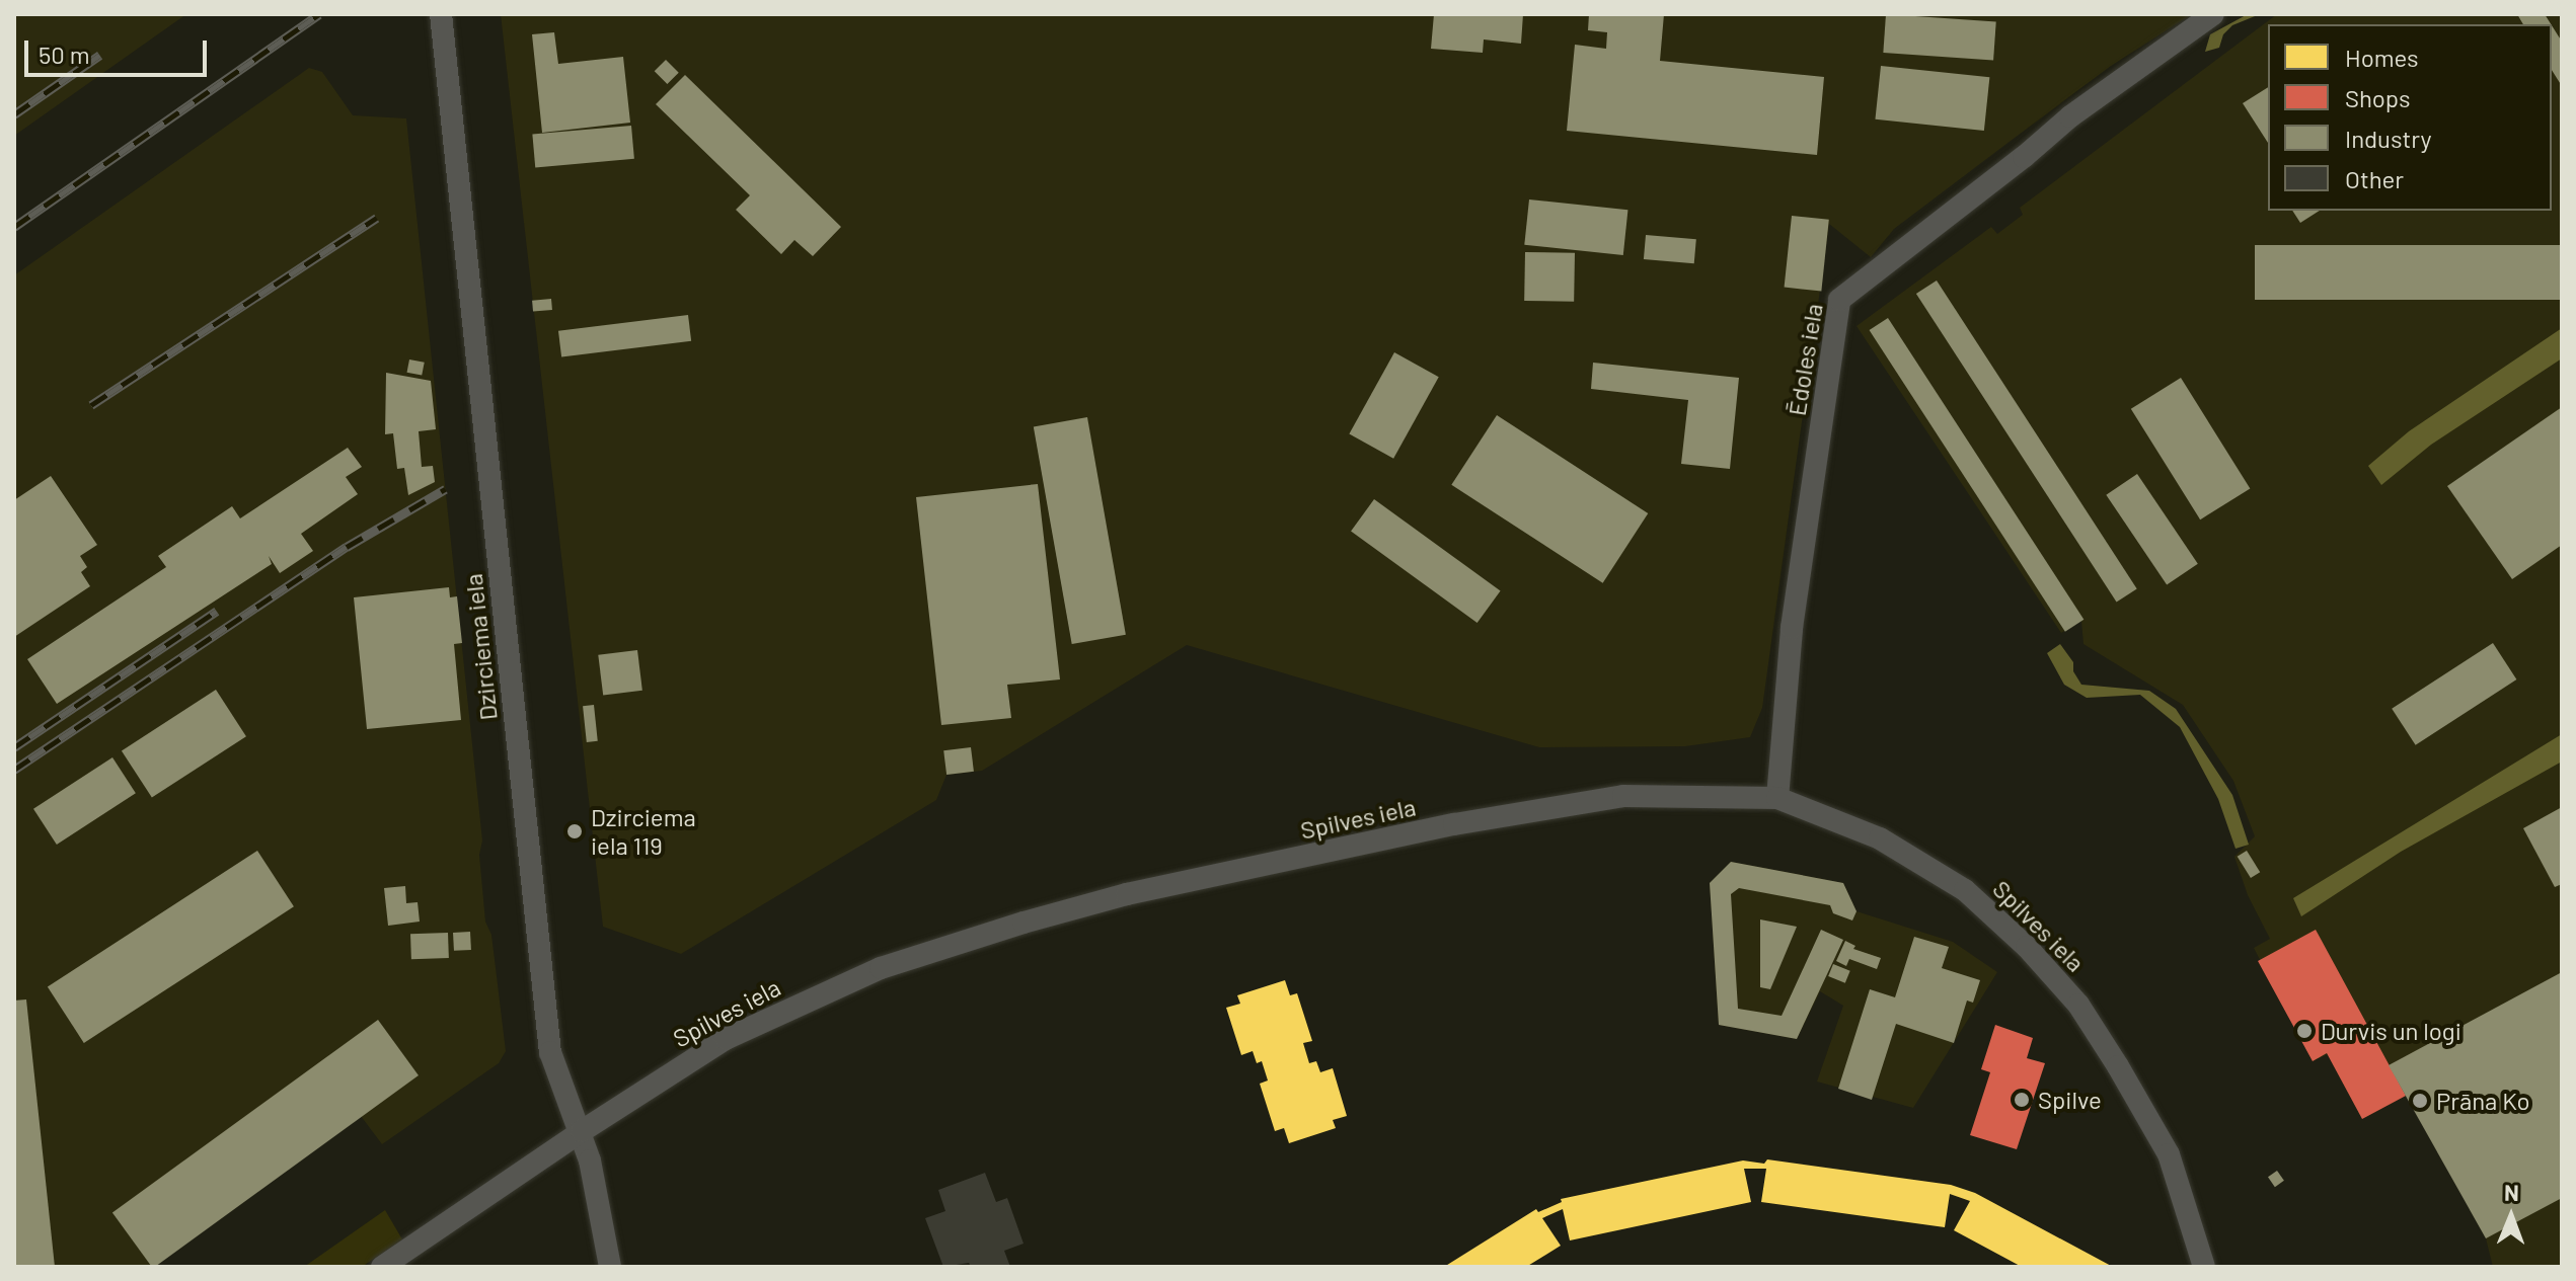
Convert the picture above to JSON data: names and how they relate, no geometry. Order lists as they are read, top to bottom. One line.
{"streets":{"street":["Ēdoles iela","Dzirciema iela","Spilves iela"]},"crossings":[["Ēdoles iela","Spilves iela"],["Dzirciema iela","Spilves iela"]],"places":["Dzirciema iela 119","Durvis un logi","Spilve","Prāna Ko"],"legend":["Homes","Shops","Industry","Other"],"scale_bar":"50 m","north":"top"}
